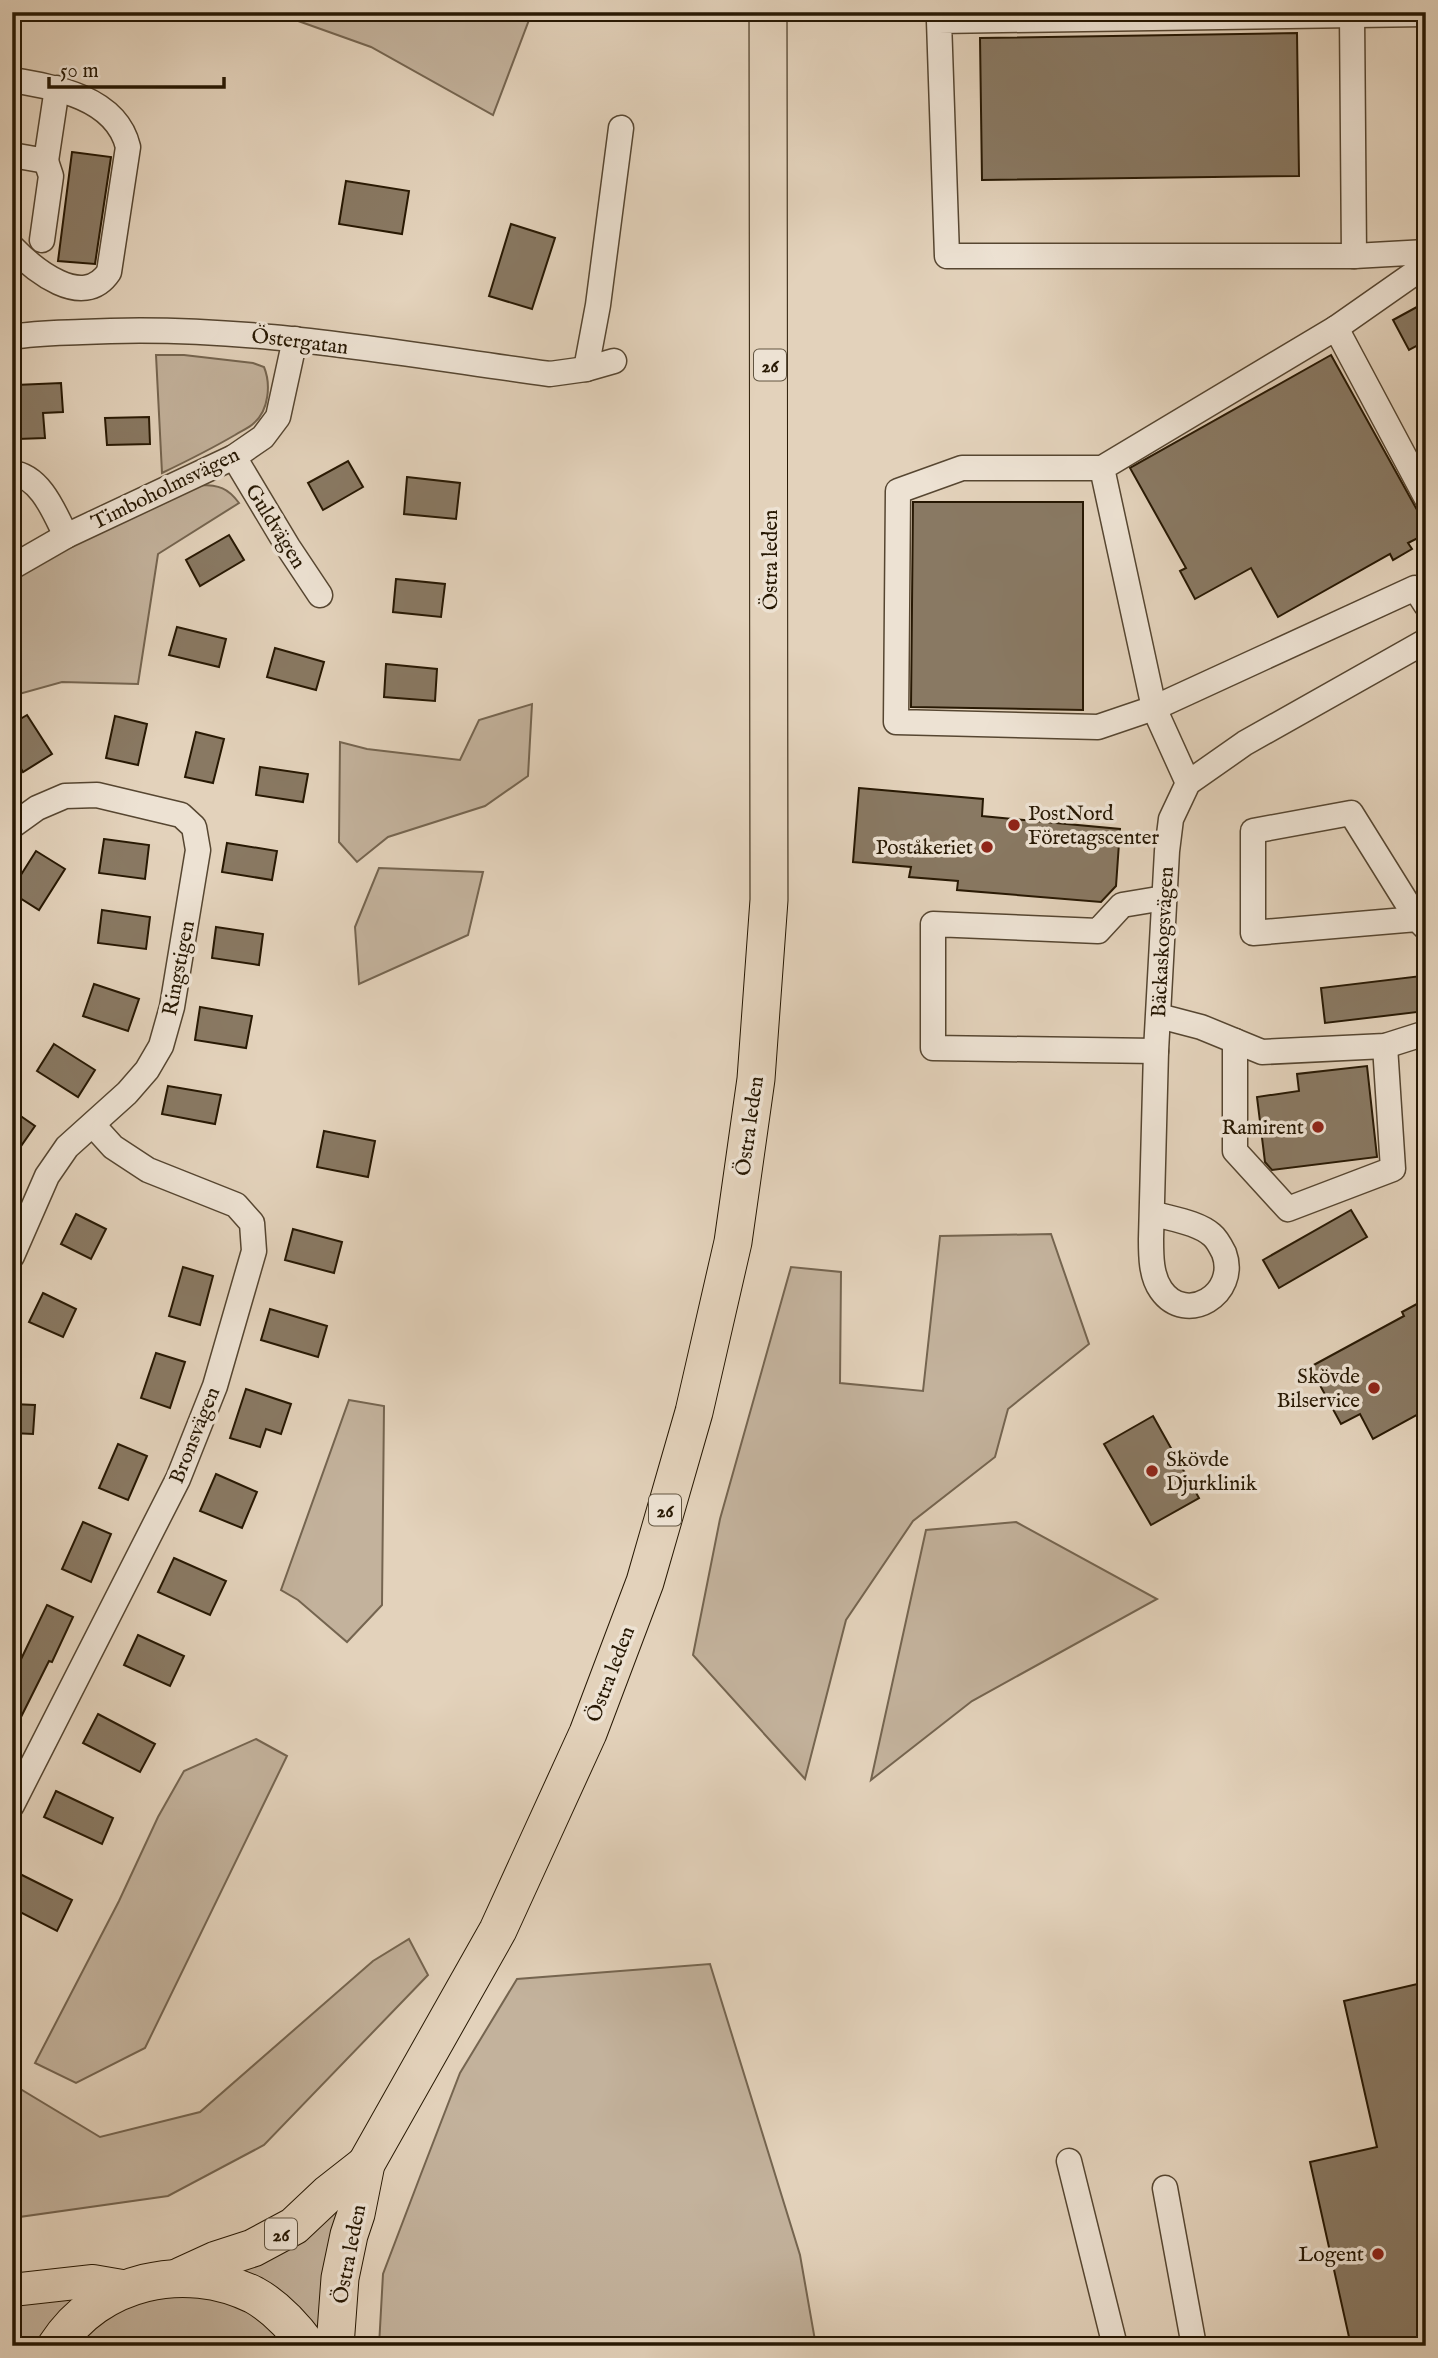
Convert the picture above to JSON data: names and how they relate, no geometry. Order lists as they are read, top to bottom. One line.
{"streets":{"highway":["26","Östra leden"],"street":["Östergatan","Timboholmsvägen","Guldvägen","Bäckaskogsvägen","Ringstigen","Bronsvägen"]},"crossings":[["Östergatan","Timboholmsvägen"],["26","Östra leden"],["Timboholmsvägen","Guldvägen"],["Ringstigen","Bronsvägen"]],"places":["PostNord Företagscenter","Poståkeriet","Ramirent","Skövde Bilservice","Skövde Djurklinik","Logent"],"scale_bar":"50 m"}
